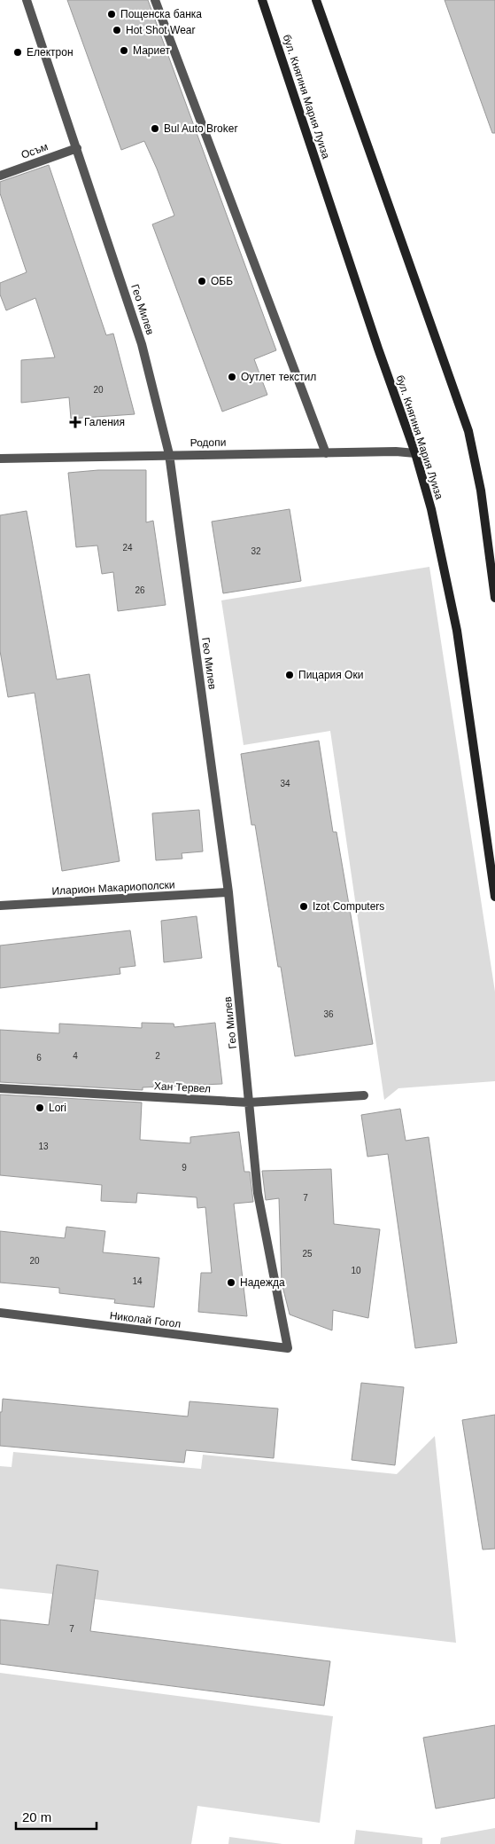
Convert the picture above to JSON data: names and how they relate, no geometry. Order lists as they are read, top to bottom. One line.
{"streets":{"main road":["бул. Княгиня Мария Луиза"],"street":["Осъм","Гео Милев","Родопи","Иларион Макариополски","Хан Тервел","Николай Гогол"]},"crossings":[["бул. Княгиня Мария Луиза","Родопи"],["Осъм","Гео Милев"],["Гео Милев","Родопи"],["Гео Милев","Иларион Макариополски"],["Гео Милев","Хан Тервел"],["Гео Милев","Николай Гогол"]],"places":{"other":["Пощенска банка","Hot Shot Wear","Мариет","Електрон","Bul Auto Broker","ОББ","Оутлет текстил","Пицария Оки","Izot Computers","Lori","Надежда"],"health":["Галения"]},"house_numbers":["20","24","32","26","34","36","4","2","6","13","9","7","25","20","10","14","7"],"scale_bar":"20 m"}
